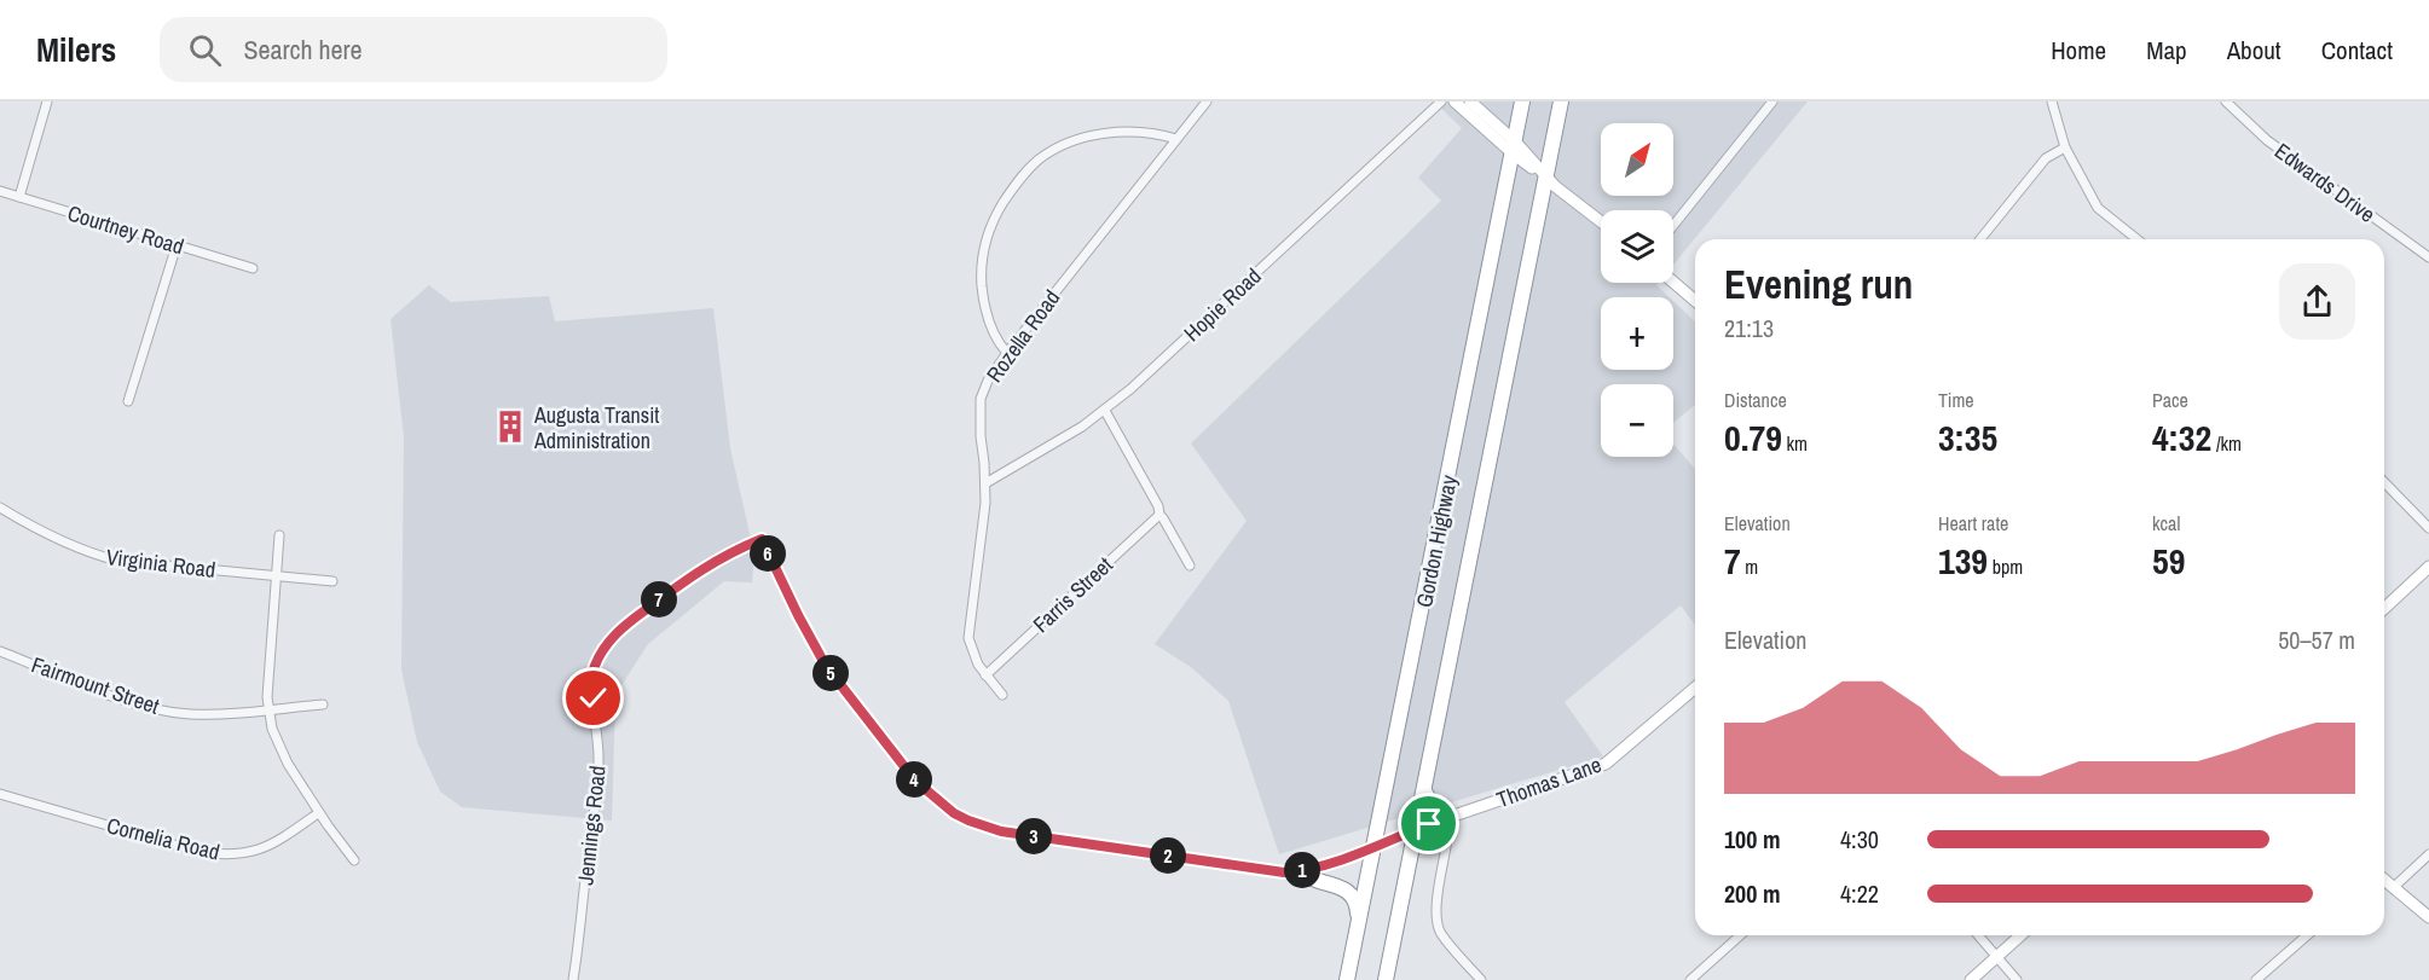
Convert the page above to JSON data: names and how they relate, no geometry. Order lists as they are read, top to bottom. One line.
{"streets":{"highway":["Gordon Highway"],"street":["Edwards Drive","Courtney Road","Hopie Road","Rozella Road","Virginia Road","Farris Street","Fairmount Street","Thomas Lane","Jennings Road","Cornelia Road"]},"crossings":[["Hopie Road","Rozella Road"],["Rozella Road","Farris Street"],["Gordon Highway","Thomas Lane"]],"places":{"building":["Augusta Transit Administration"]},"north":"top right","page":{"header":"Milers","search":"Search here","nav":["Home","Map","About","Contact"],"map_buttons":["+","−"],"heading":["Evening run","21:13"],"stats":[["Distance","0.79 km"],["Time","3:35"],["Pace","4:32 /km"],["Elevation","7 m"],["Heart rate","139 bpm"],["kcal","59"]],"pins":["6","7","5","4","3","2","1"],"chart":["Elevation","50–57 m"],"list":[{"name":"100 m","note":"4:30"},{"name":"200 m","note":"4:22"}]}}
